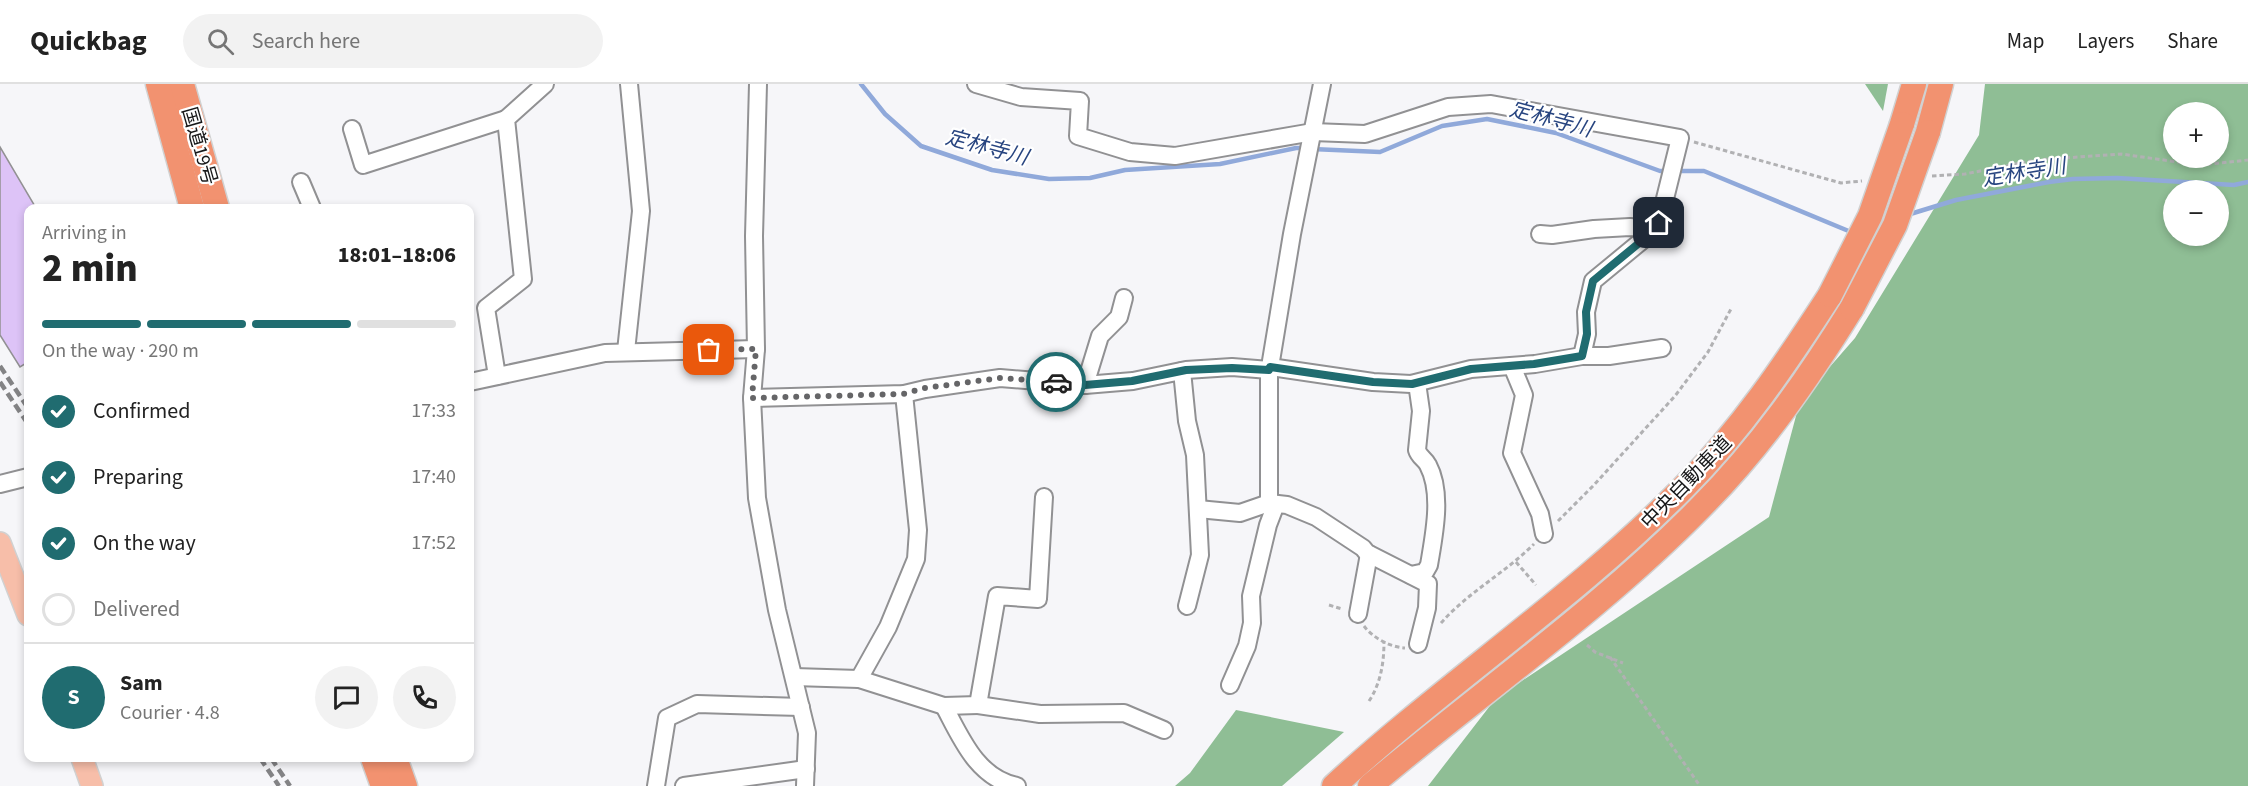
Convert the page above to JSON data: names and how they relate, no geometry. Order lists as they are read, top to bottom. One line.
{"streets":{"highway":["国道19号","中央自動車道"]},"water":["定林寺川"],"page":{"header":"Quickbag","search":"Search here","nav":["Map","Layers","Share"],"map_buttons":["+","−"],"heading":["2 min","Arriving in","18:01–18:06"],"panel":["Sam","Courier · 4.8"],"bar":"On the way · 290 m","list":[["Confirmed","17:33"],["Preparing","17:40"],["On the way","17:52"],"Delivered"],"round":"S"}}
